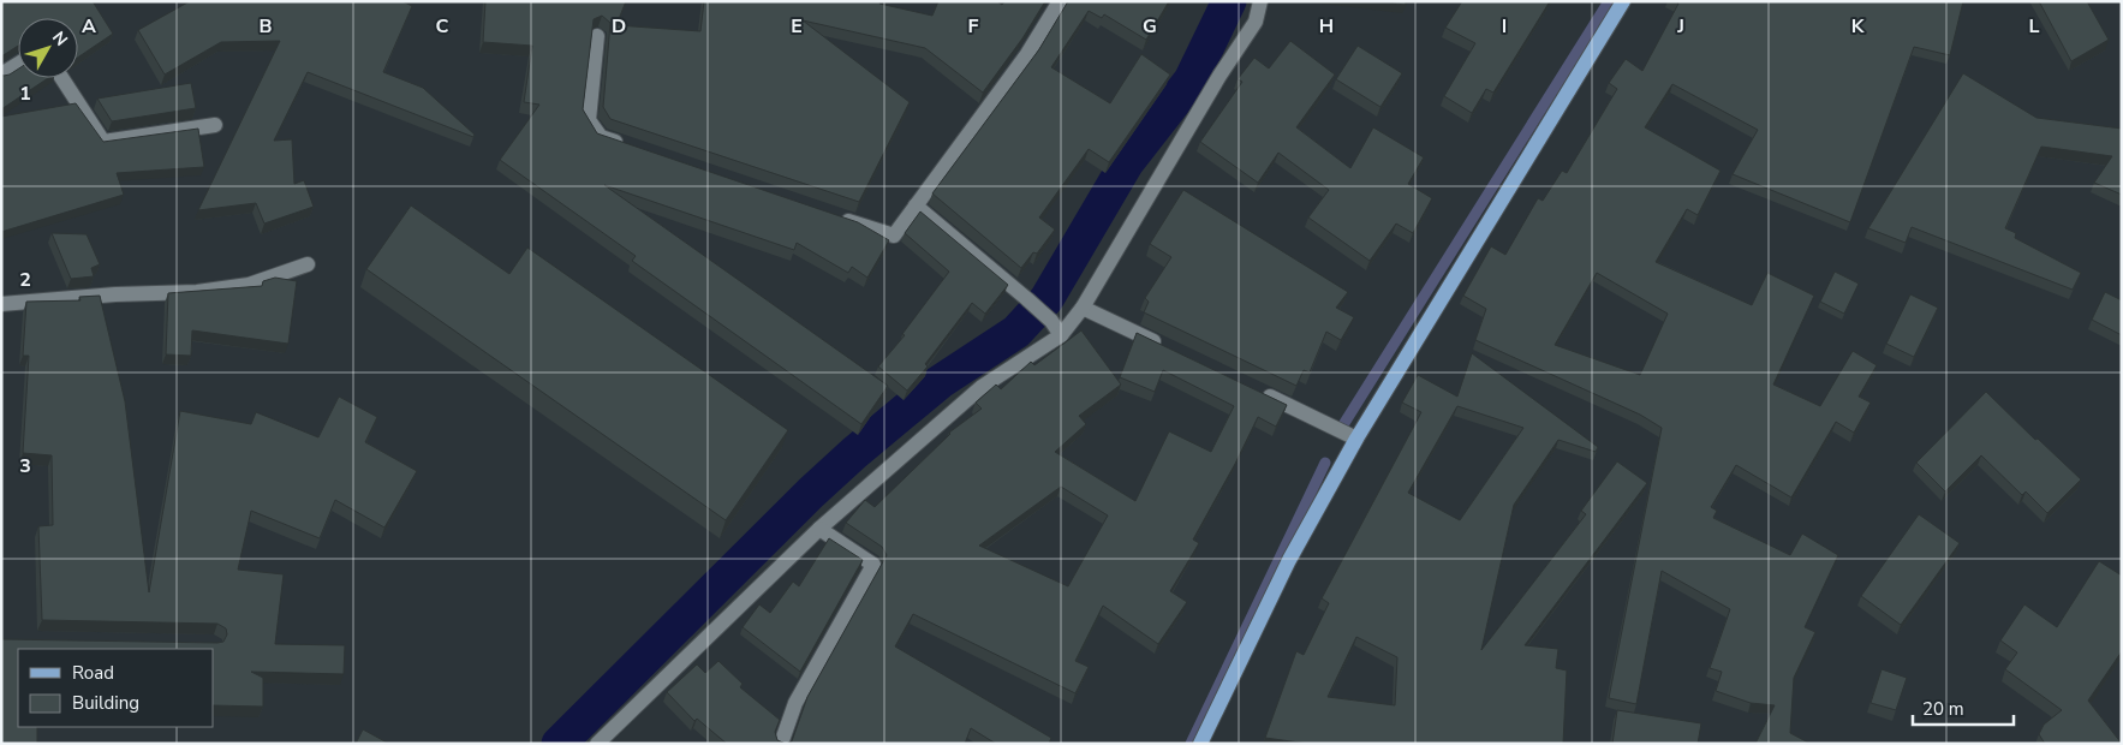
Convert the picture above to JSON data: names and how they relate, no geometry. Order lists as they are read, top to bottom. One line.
{"legend":["Road","Building"],"scale_bar":"20 m","north":"top right","grid":{"columns":["A","B","C","D","E","F","G","H","I","J","K","L"],"rows":["1","2","3"]}}
